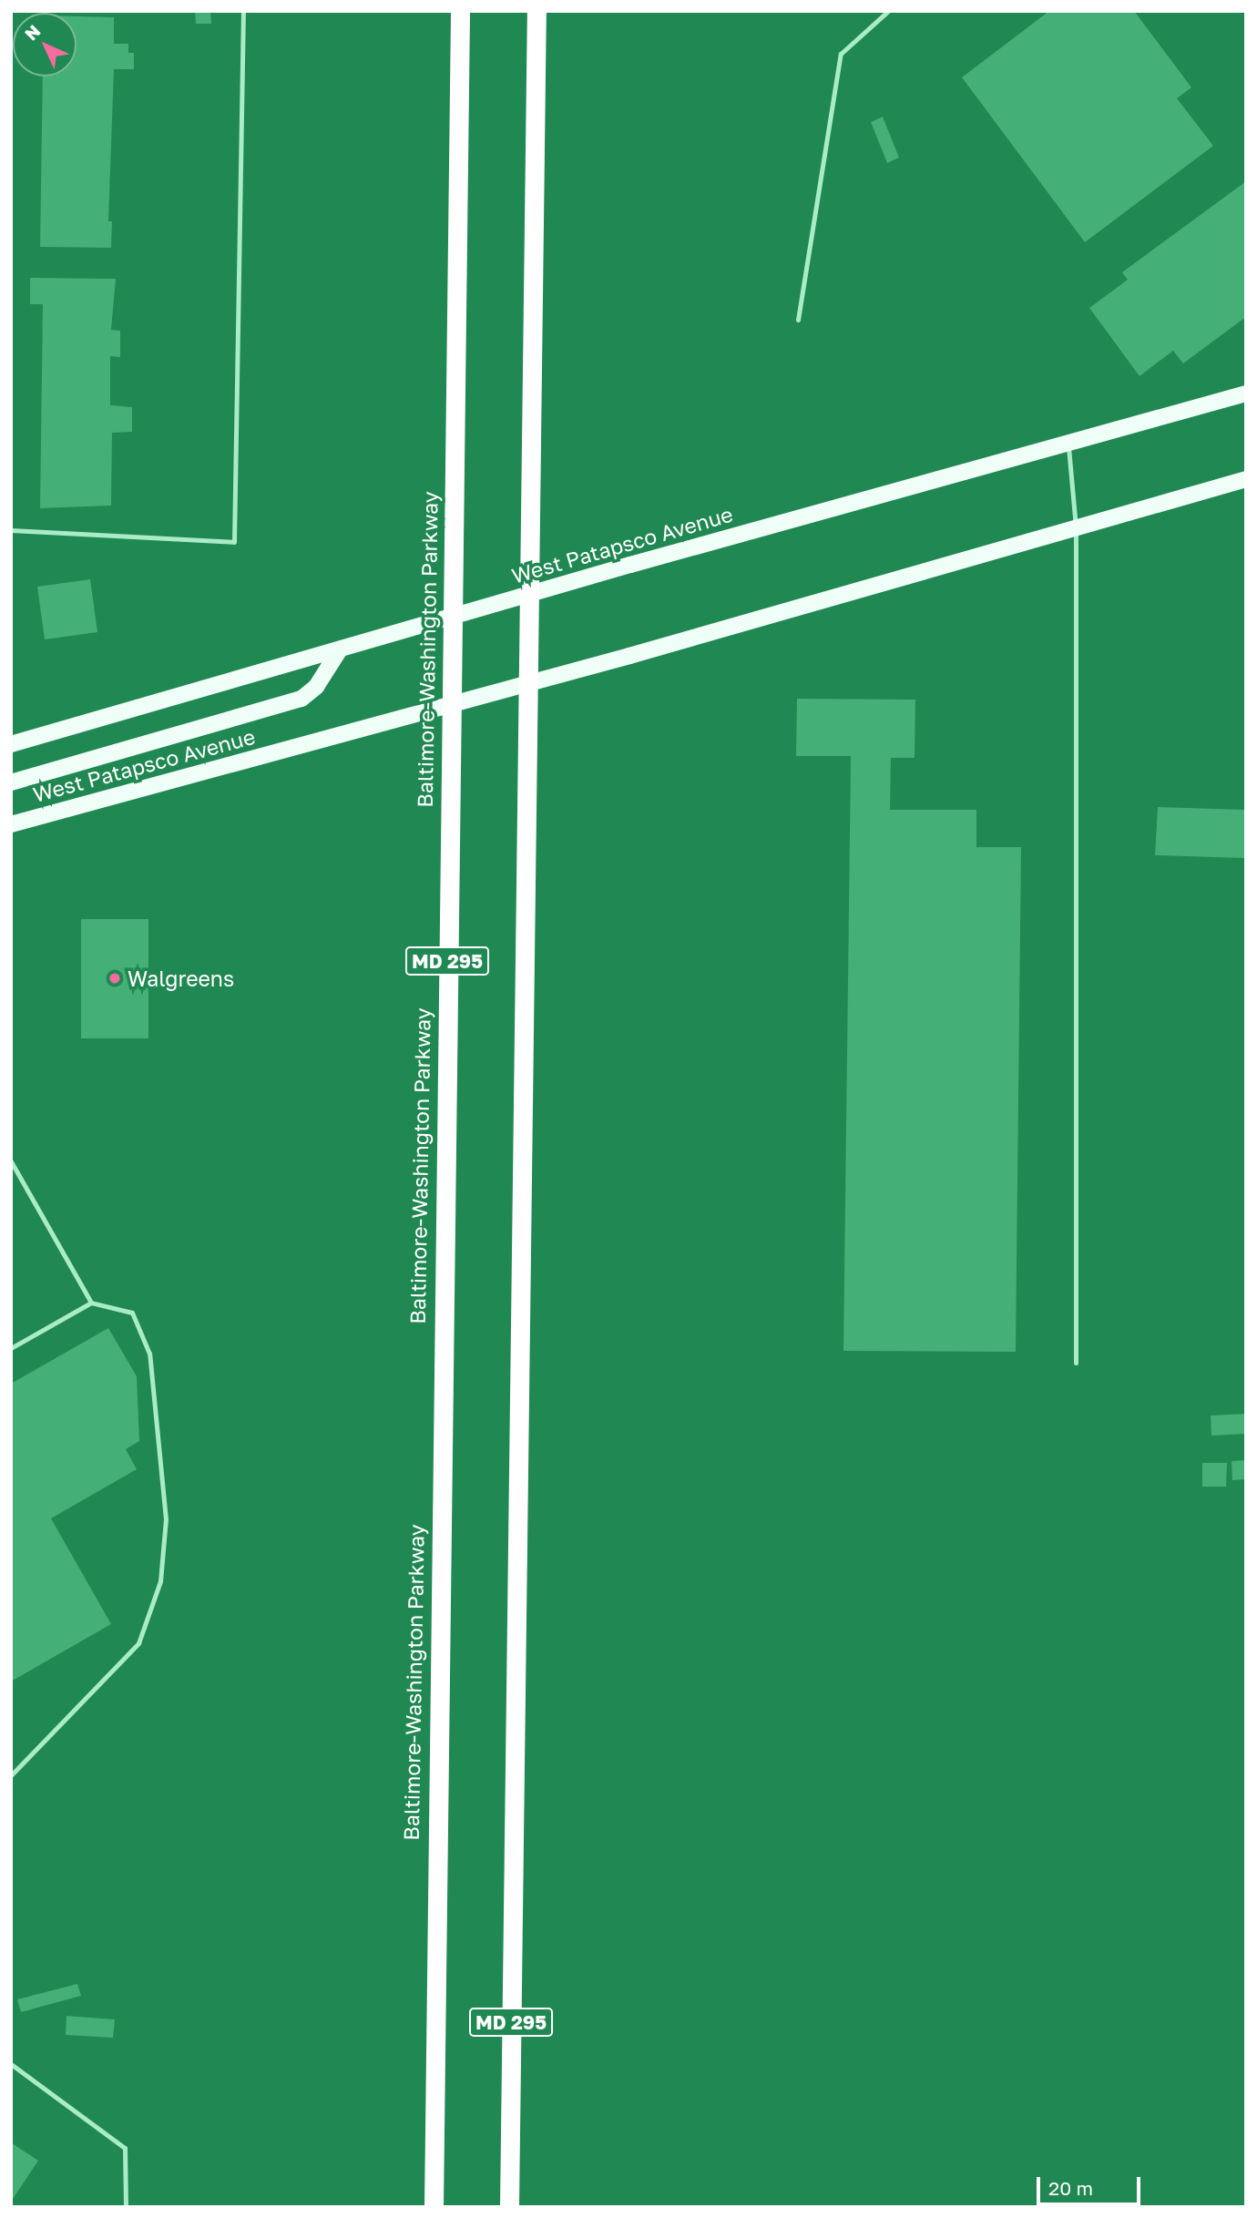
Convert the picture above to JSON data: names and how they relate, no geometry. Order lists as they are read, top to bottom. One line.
{"streets":{"highway":["Baltimore-Washington Parkway","MD 295"],"main road":["West Patapsco Avenue"]},"places":["Walgreens"],"scale_bar":"20 m","north":"top left"}
